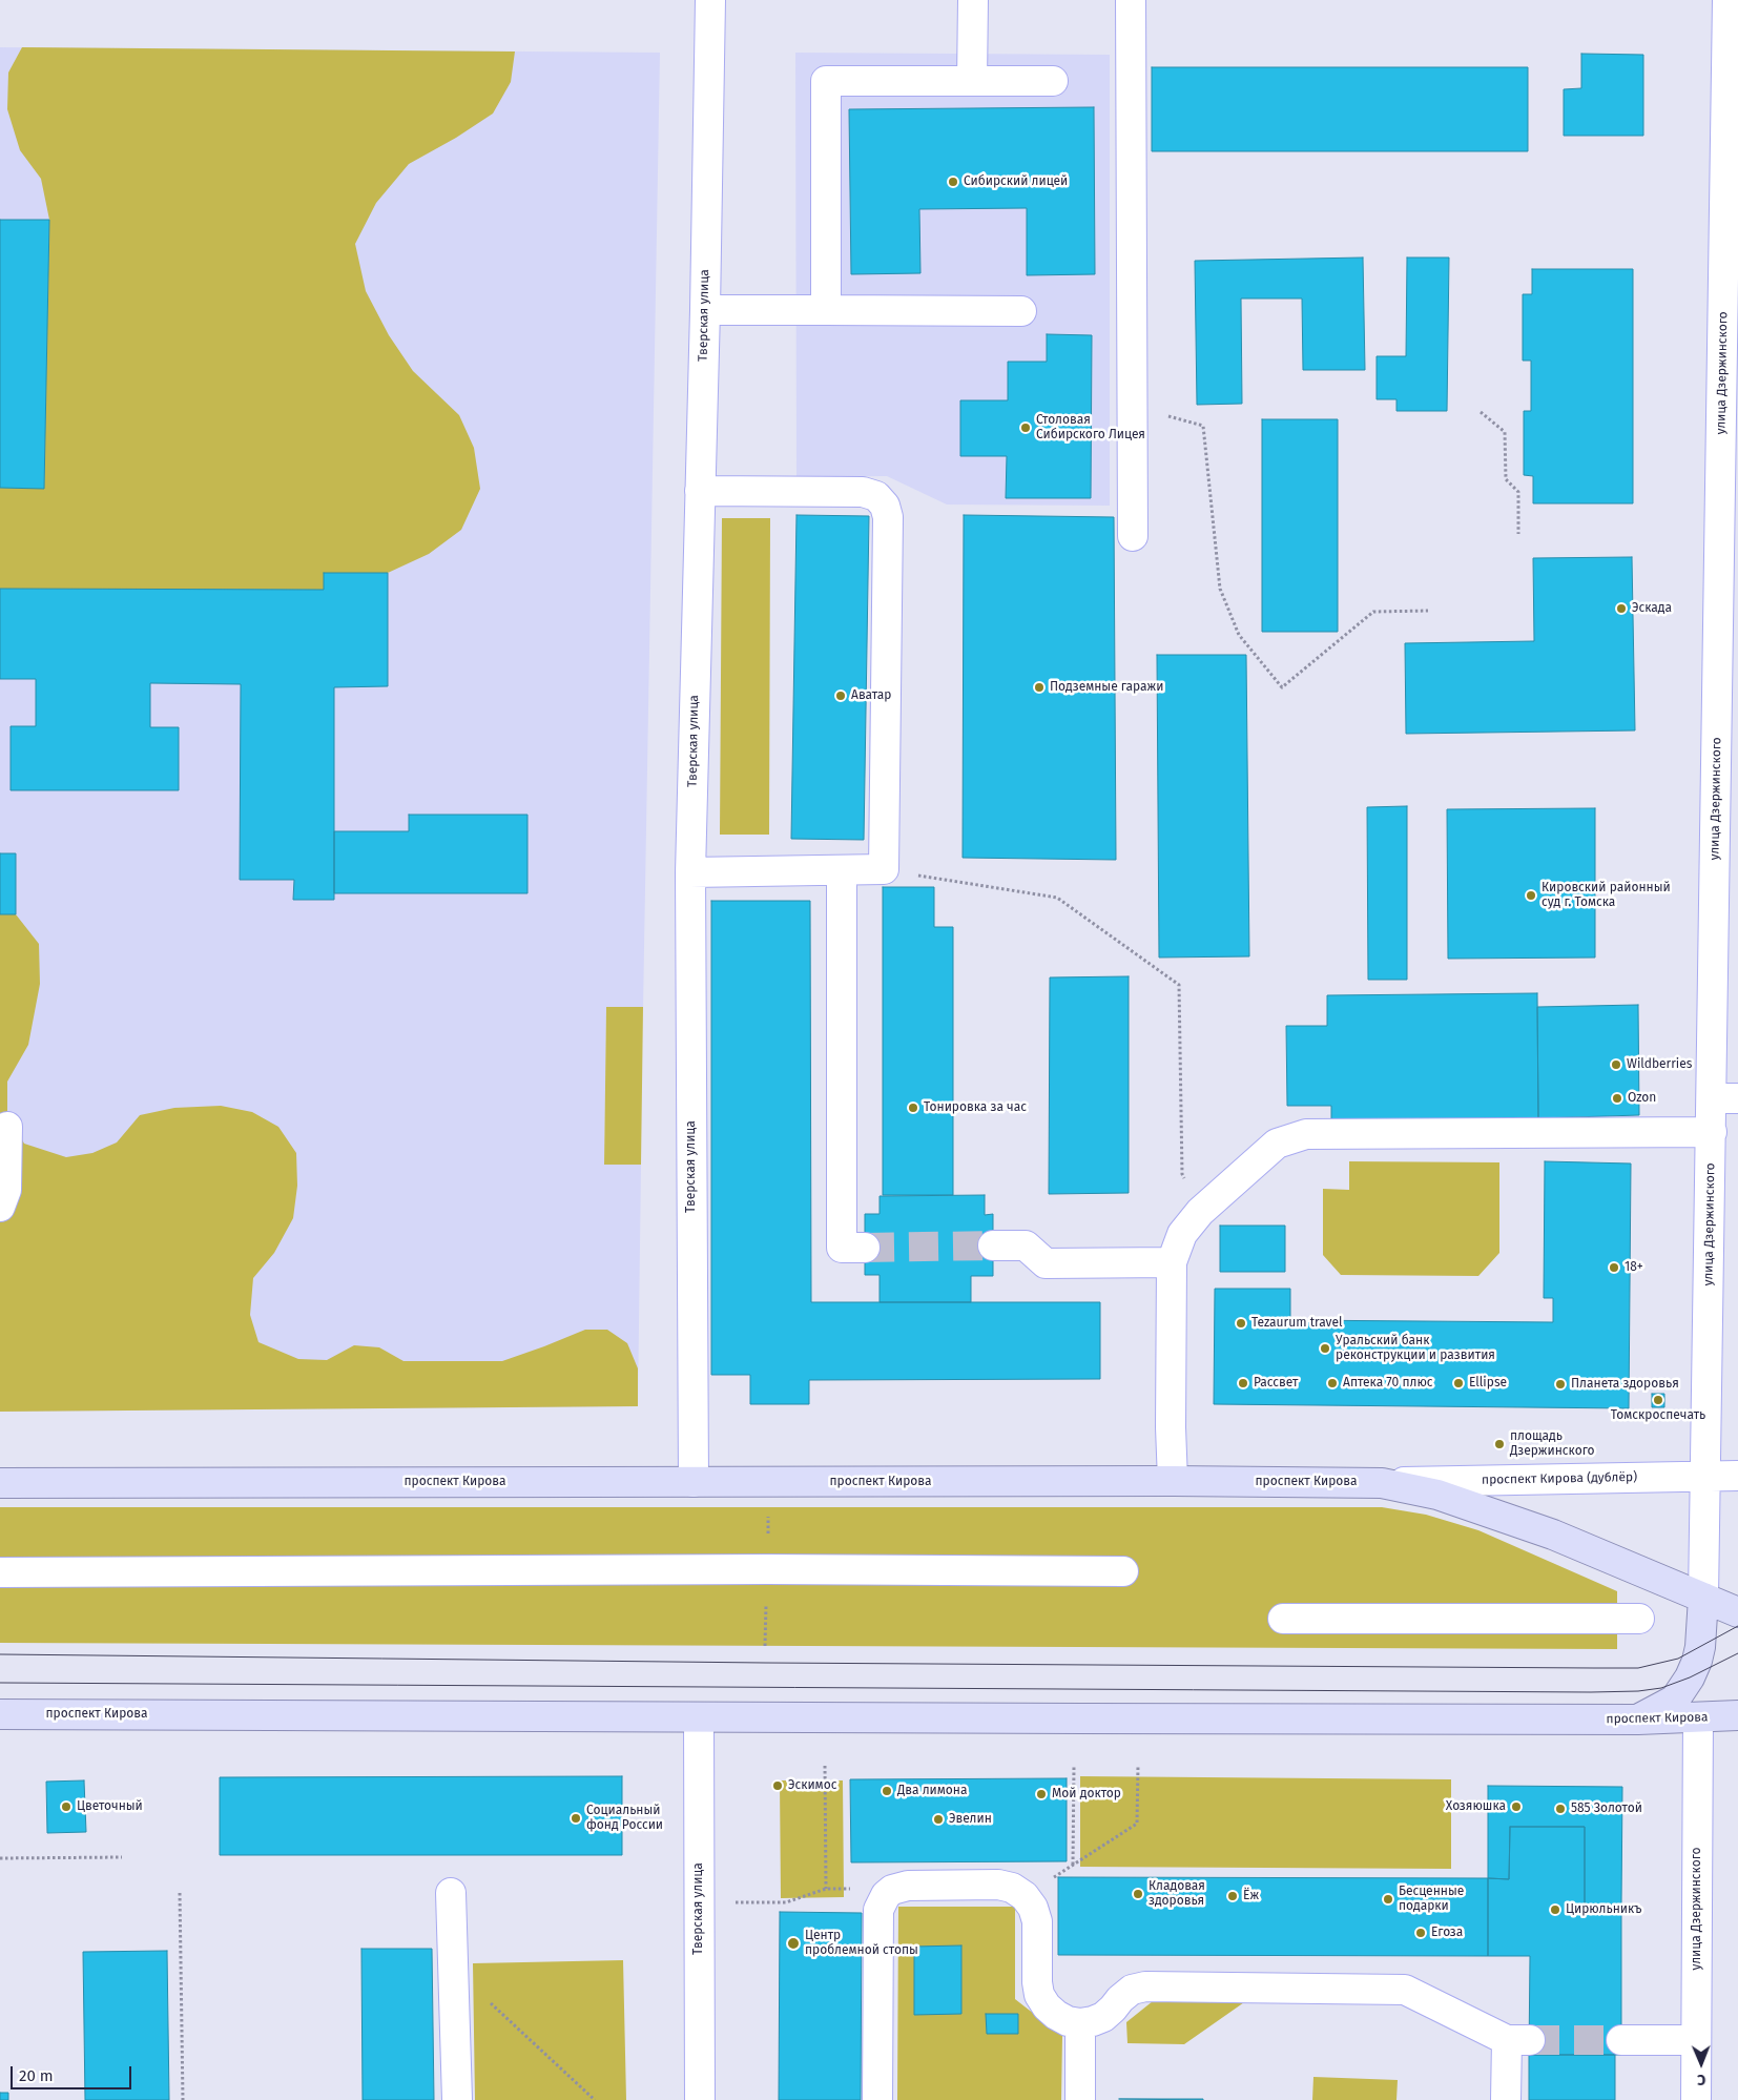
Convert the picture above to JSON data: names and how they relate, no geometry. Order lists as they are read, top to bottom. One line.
{"streets":{"main road":["проспект Кирова"],"street":["Тверская улица","улица Дзержинского","проспект Кирова (дублёр)"]},"crossings":[["Тверская улица","проспект Кирова"],["улица Дзержинского","проспект Кирова (дублёр)"],["улица Дзержинского","проспект Кирова"],["проспект Кирова (дублёр)","проспект Кирова"]],"places":["Сибирский лицей","Столовая Сибирского Лицея","Эскада","Подземные гаражи","Аватар","Кировский районный суд г. Томска","Wildberries","Ozon","Тонировка за час","18+","Tezaurum travel","Уральский банк реконструкции и развития","Рассвет","Аптека 70 плюс","Ellipse","Планета здоровья","Томскроспечать","площадь Дзержинского","Эскимос","Два лимона","Мой доктор","Цветочный","Хозяюшка","585 Золотой","Социальный фонд России","Эвелин","Кладовая здоровья","Ёж","Бесценные подарки","Цирюльникъ","Егоза","Центр проблемной стопы"],"scale_bar":"20 m","north":"bottom"}
